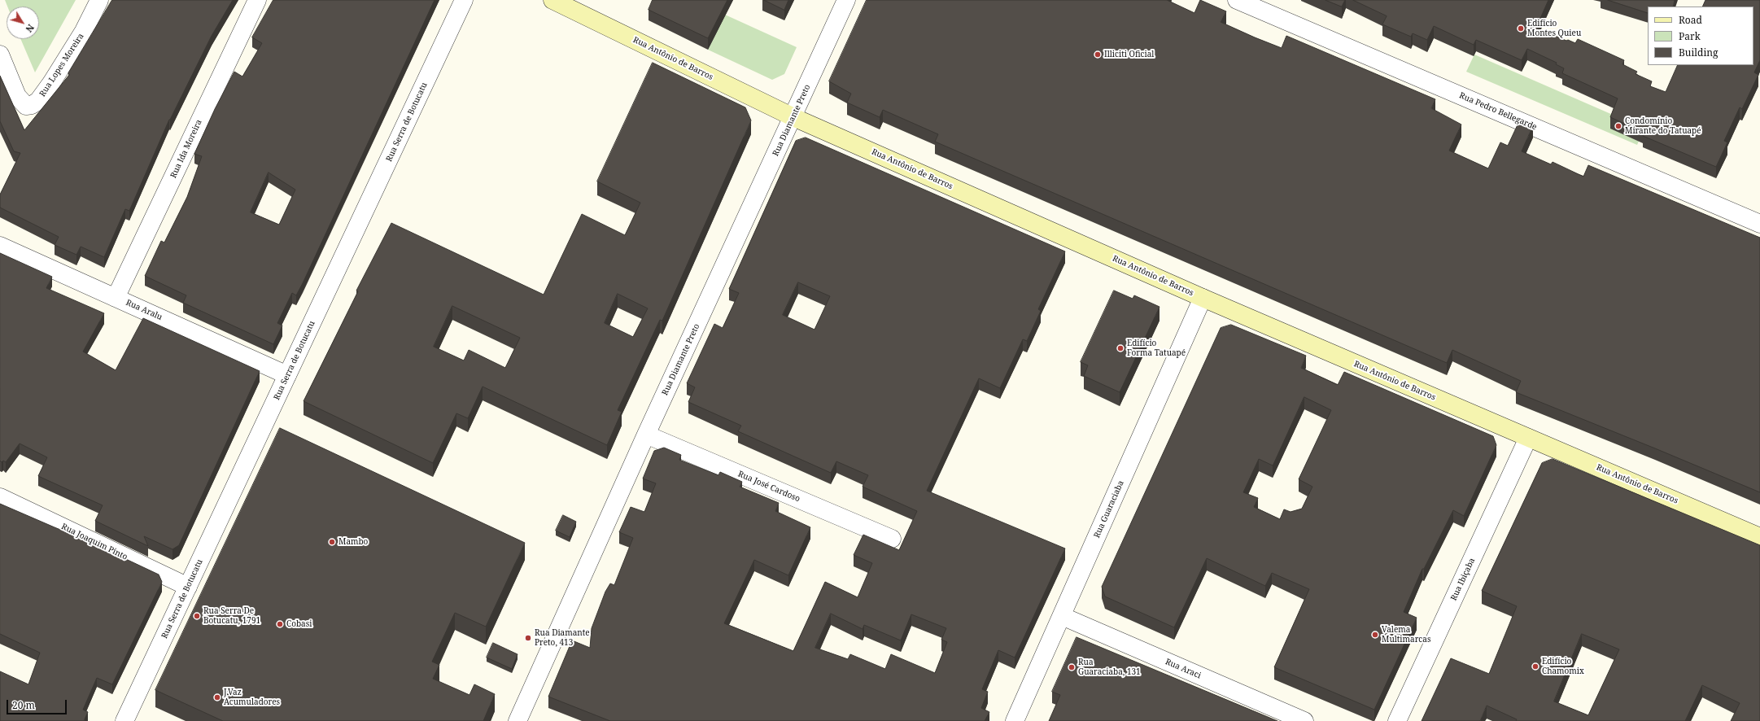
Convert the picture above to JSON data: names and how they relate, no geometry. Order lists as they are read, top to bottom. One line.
{"streets":{"main road":["Rua Antônio de Barros"],"street":["Rua Lopes Moreira","Rua Pedro Bellegarde","Rua Diamante Preto","Rua Serra de Botucatu","Rua Ida Moreira","Rua Aralu","Rua José Cardoso","Rua Guaraciaba","Rua Joaquim Pinto","Rua Ibiçaba","Rua Araci"]},"crossings":[["Rua Antônio de Barros","Rua Diamante Preto"],["Rua Antônio de Barros","Rua Guaraciaba"],["Rua Antônio de Barros","Rua Ibiçaba"],["Rua Diamante Preto","Rua José Cardoso"],["Rua Serra de Botucatu","Rua Aralu"],["Rua Serra de Botucatu","Rua Joaquim Pinto"],["Rua Ida Moreira","Rua Aralu"],["Rua Guaraciaba","Rua Araci"]],"places":["Edifício Montes Quieu","Illiciti Oficial","Condomínio Mirante do Tatuapé","Edifício Forma Tatuapé","Mambo","Rua Serra De Botucatu, 1791","Cobasi","Valema Multimarcas","Rua Diamante Preto, 413","Edifício Chamomix","Rua Guaraciaba, 131","J.Vaz Acumuladores"],"legend":["Road","Park","Building"],"scale_bar":"20 m","north":"bottom right"}
